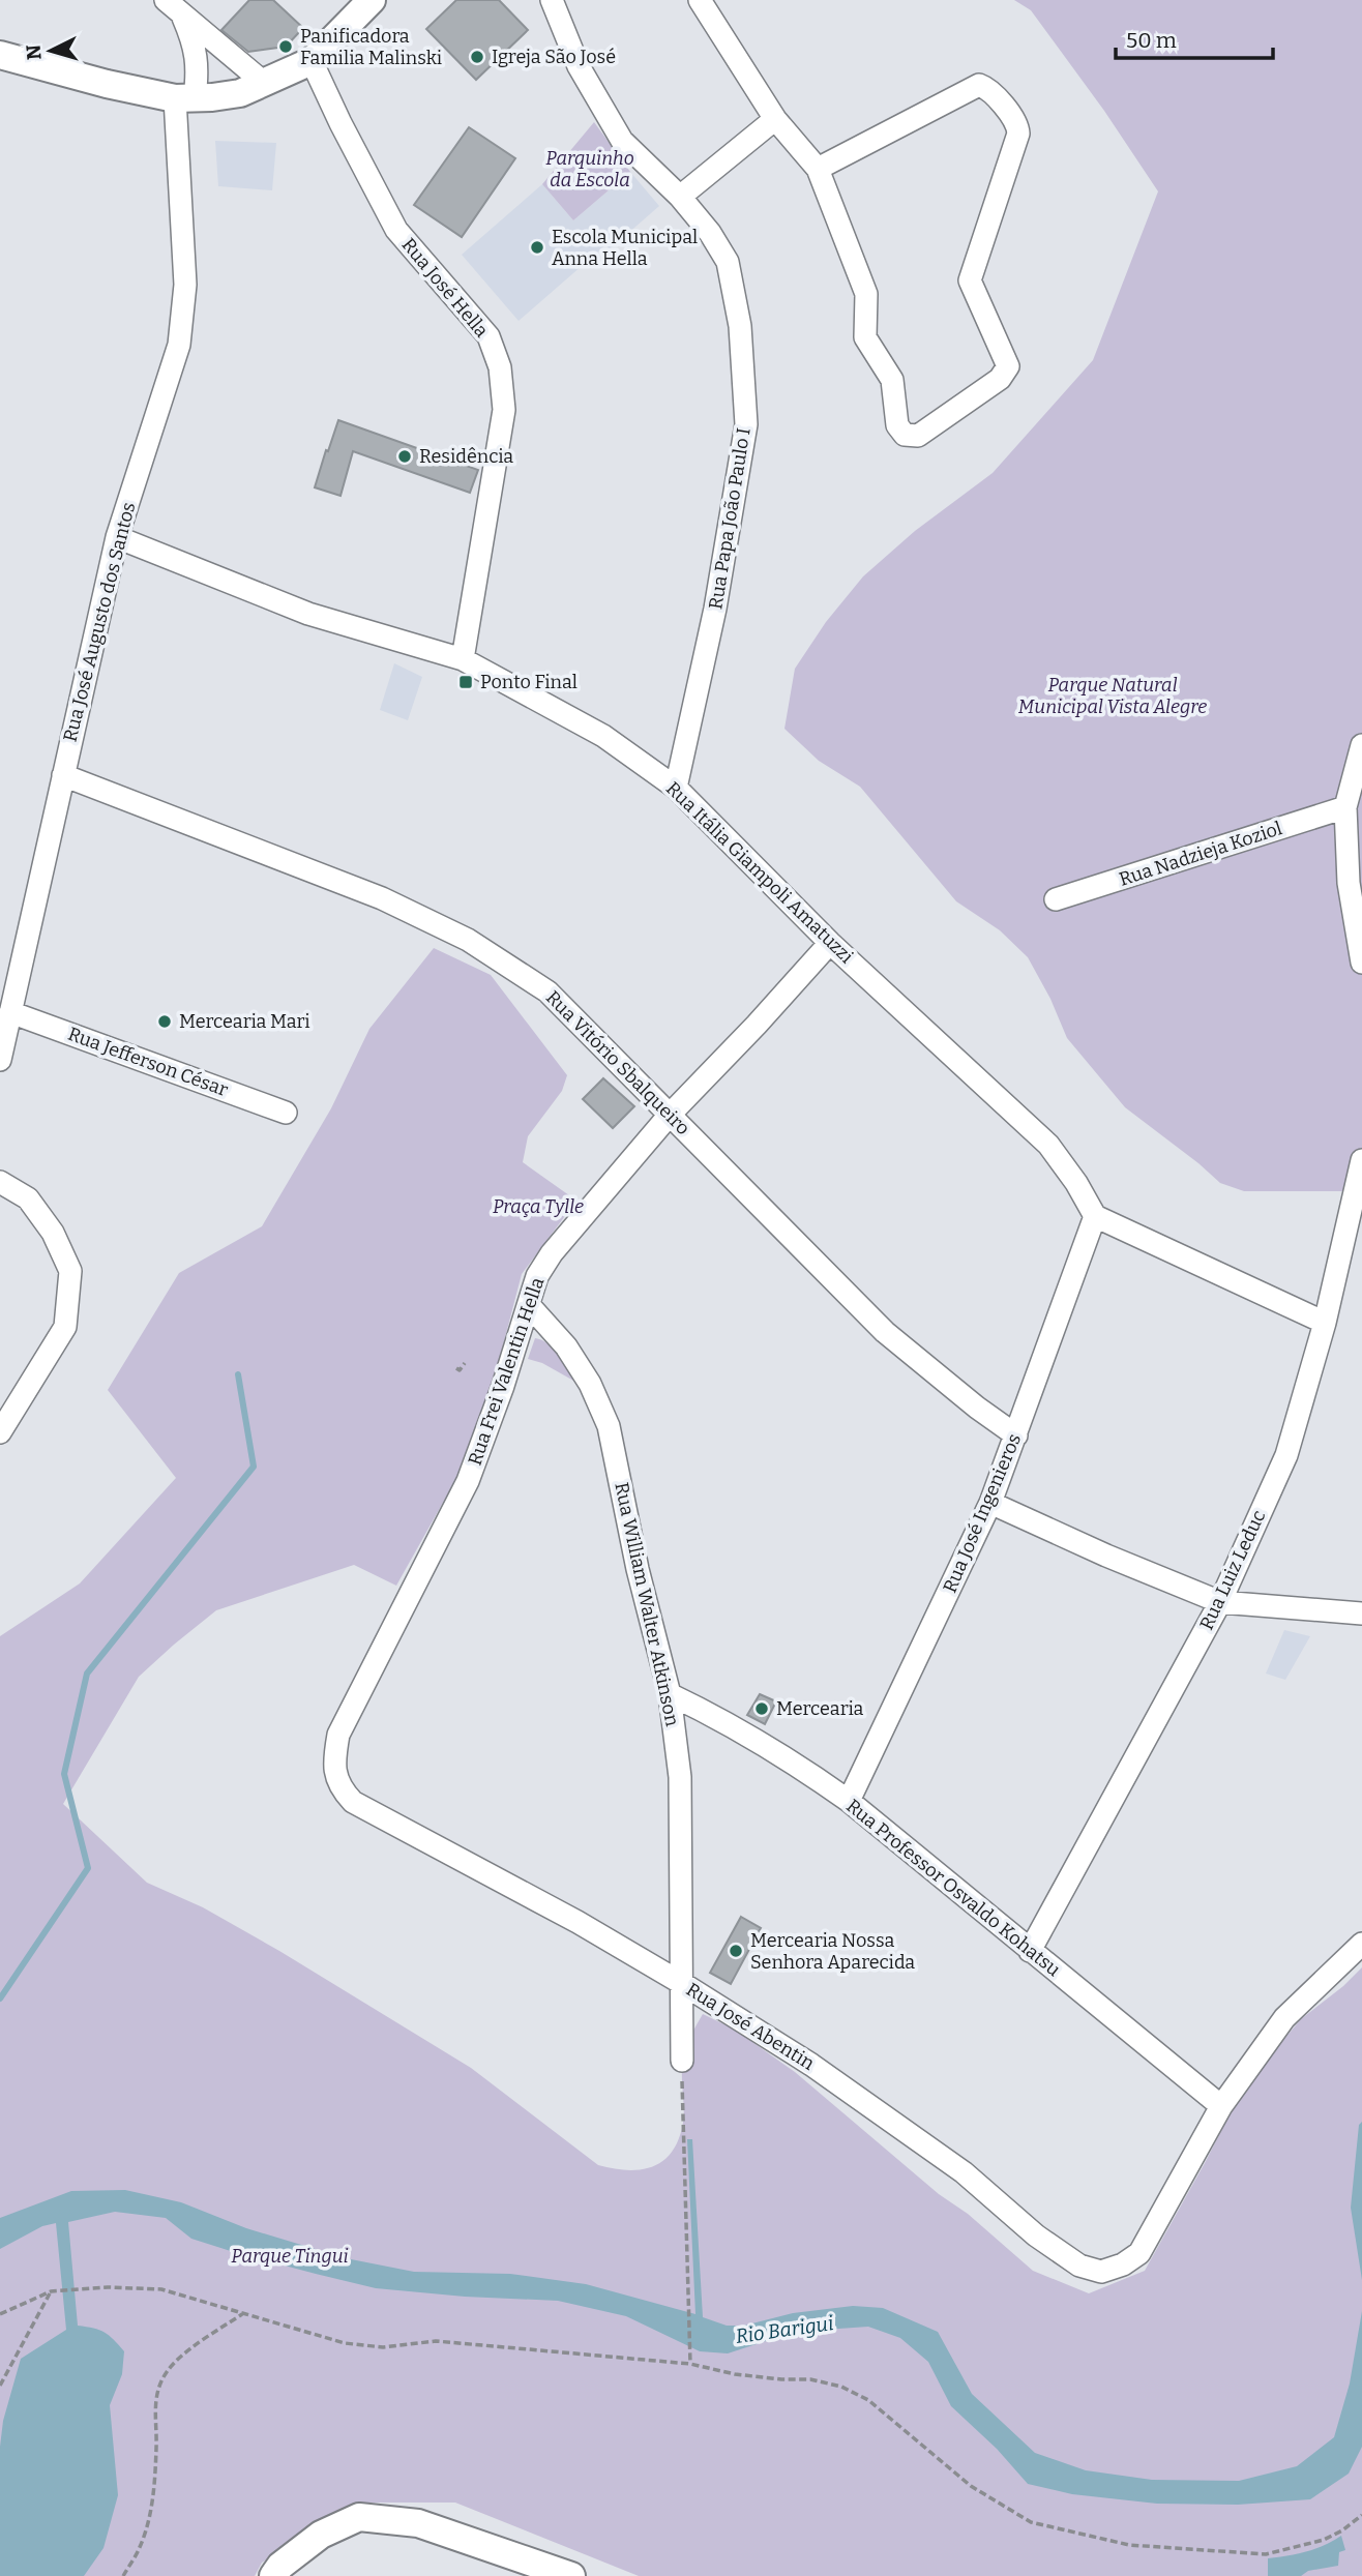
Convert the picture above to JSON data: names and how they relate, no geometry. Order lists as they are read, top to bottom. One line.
{"streets":{"street":["Rua José Hella","Rua Papa João Paulo I","Rua José Augusto dos Santos","Rua Nadzieja Koziol","Rua Itália Giampoli Amatuzzi","Rua Jefferson César","Rua Vitório Sbalqueiro","Rua Frei Valentin Hella","Rua José Ingenieros","Rua Luiz Leduc","Rua William Walter Atkinson","Rua Professor Osvaldo Kohatsu","Rua José Abentin"]},"crossings":[["Rua José Hella","Rua Itália Giampoli Amatuzzi"],["Rua Papa João Paulo I","Rua Itália Giampoli Amatuzzi"],["Rua José Augusto dos Santos","Rua Itália Giampoli Amatuzzi"],["Rua José Augusto dos Santos","Rua Jefferson César"],["Rua José Augusto dos Santos","Rua Vitório Sbalqueiro"],["Rua Itália Giampoli Amatuzzi","Rua Frei Valentin Hella"],["Rua Itália Giampoli Amatuzzi","Rua José Ingenieros"],["Rua Vitório Sbalqueiro","Rua Frei Valentin Hella"],["Rua Vitório Sbalqueiro","Rua José Ingenieros"],["Rua Frei Valentin Hella","Rua William Walter Atkinson"],["Rua Frei Valentin Hella","Rua José Abentin"],["Rua José Ingenieros","Rua Professor Osvaldo Kohatsu"],["Rua Luiz Leduc","Rua Professor Osvaldo Kohatsu"],["Rua William Walter Atkinson","Rua Professor Osvaldo Kohatsu"],["Rua William Walter Atkinson","Rua José Abentin"],["Rua Professor Osvaldo Kohatsu","Rua José Abentin"]],"water":["Rio Barigui"],"parks":["Parquinho da Escola","Parque Natural Municipal Vista Alegre","Praça Tylle","Parque Tingui"],"places":{"other":["Panificadora Familia Malinski","Igreja São José","Escola Municipal Anna Hella","Residência","Mercearia Mari","Mercearia","Mercearia Nossa Senhora Aparecida"],"transit":["Ponto Final"]},"scale_bar":"50 m","north":"left"}
